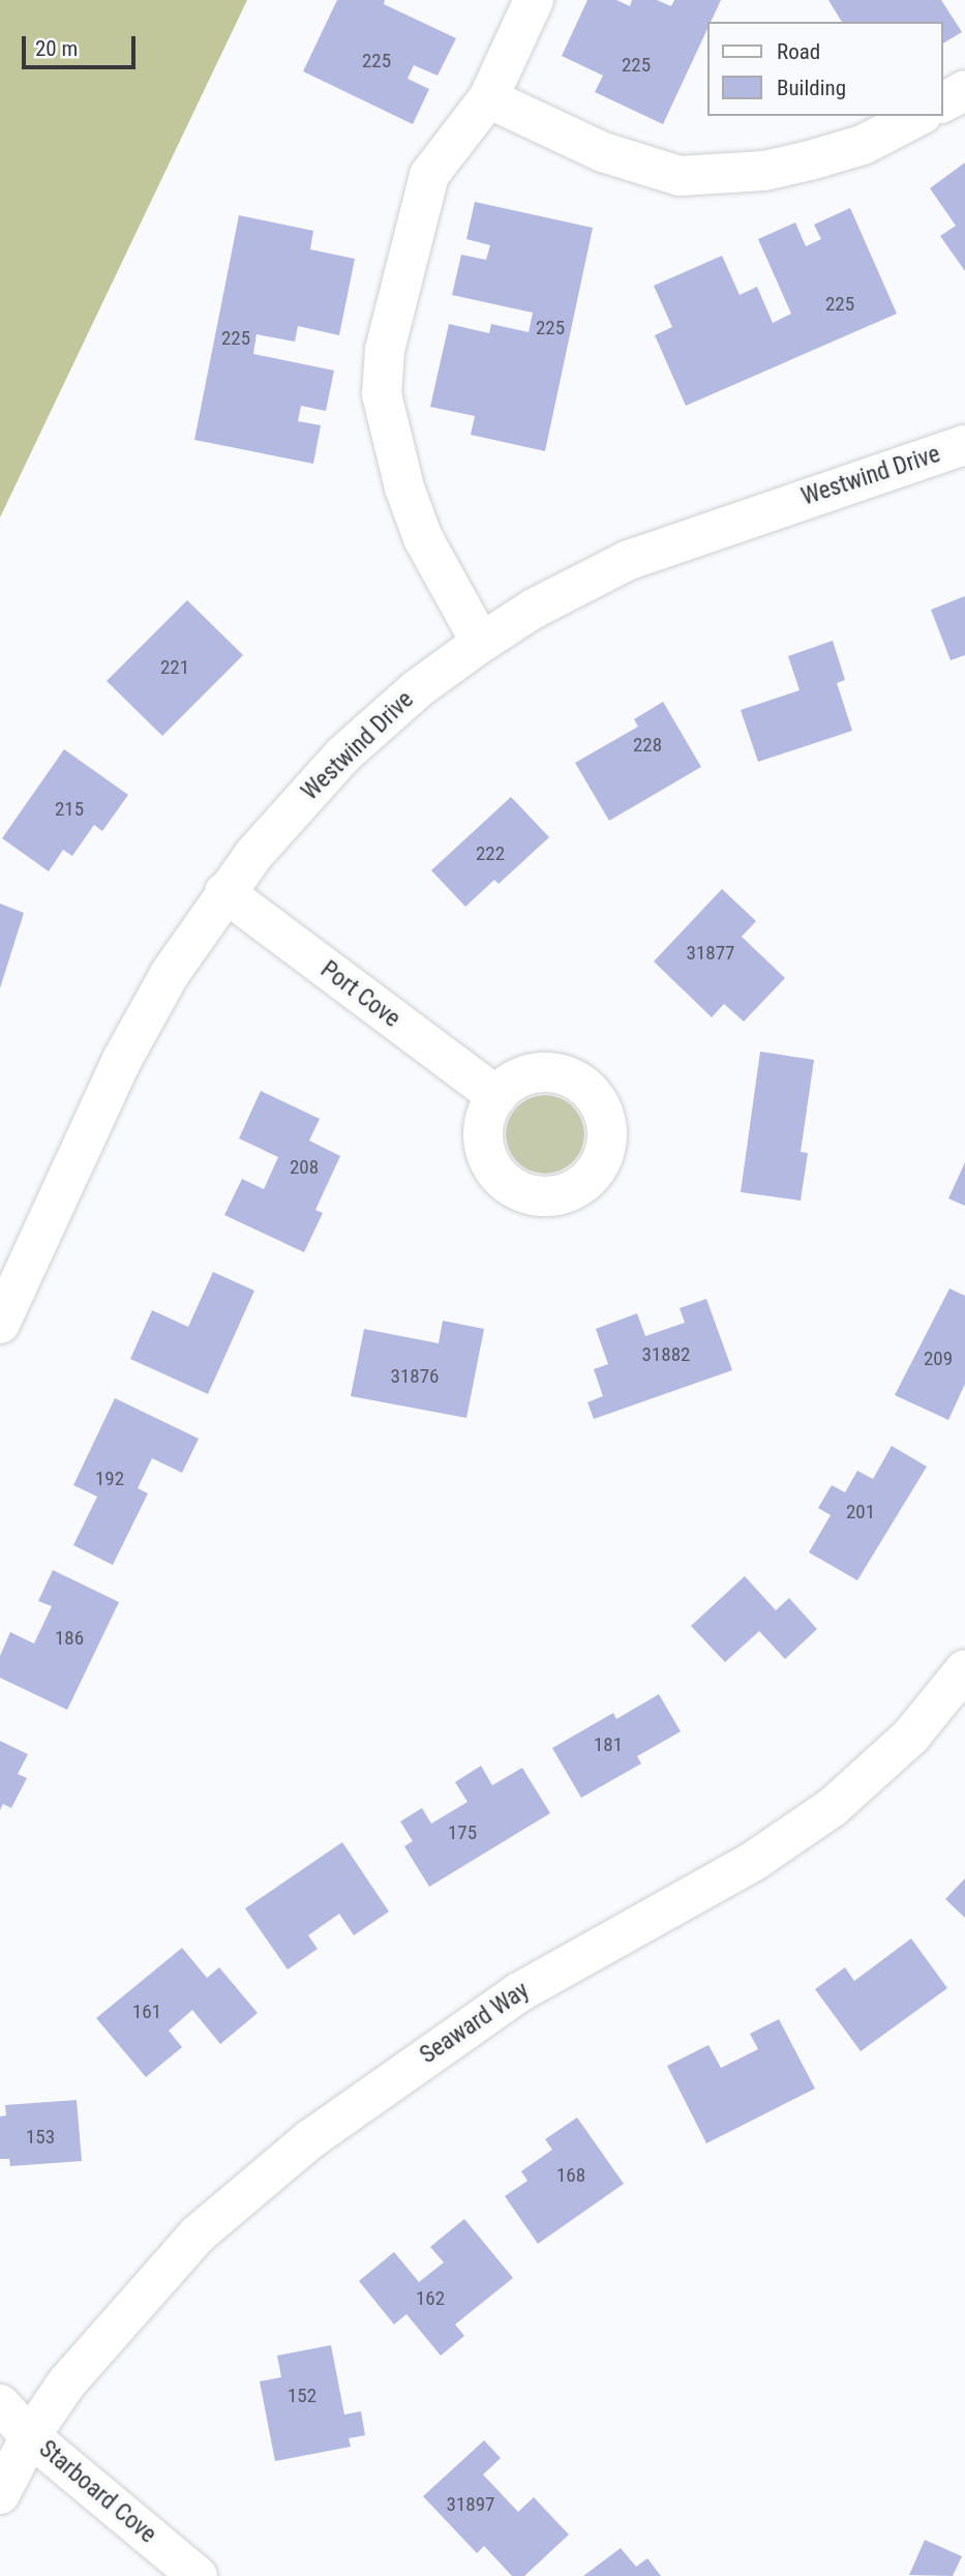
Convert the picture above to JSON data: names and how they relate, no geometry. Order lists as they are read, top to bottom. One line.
{"streets":{"street":["Westwind Drive","Port Cove","Seaward Way","Starboard Cove"]},"crossings":[["Westwind Drive","Port Cove"],["Seaward Way","Starboard Cove"]],"house_numbers":["225","225","225","225","225","221","228","215","222","31877","208","31882","209","31876","192","201","186","181","175","161","153","168","162","152","31897"],"legend":["Road","Building"],"scale_bar":"20 m"}
